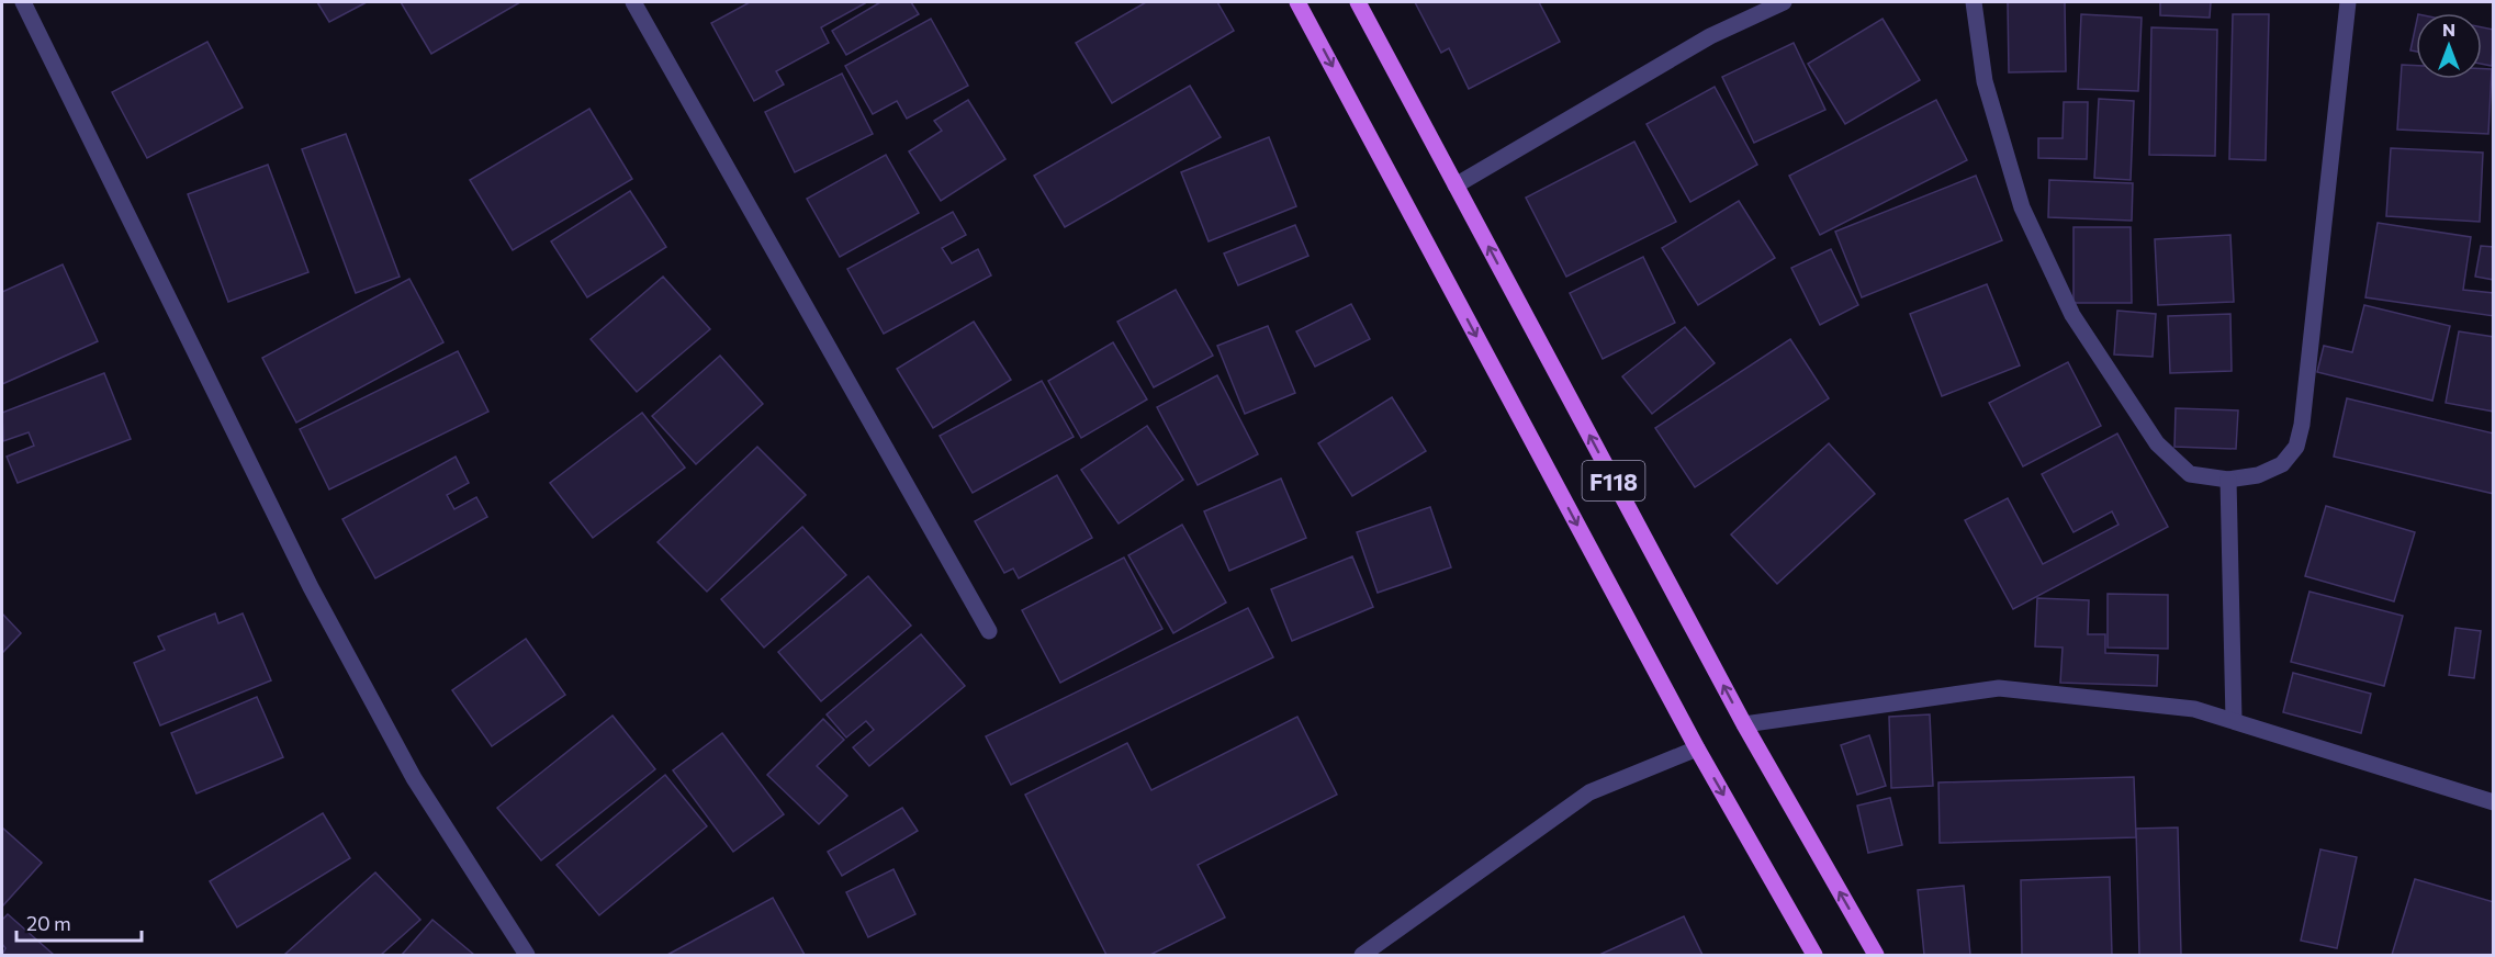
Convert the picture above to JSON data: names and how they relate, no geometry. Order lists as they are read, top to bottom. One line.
{"streets":{"main road":["F118"]},"scale_bar":"20 m","north":"top"}
